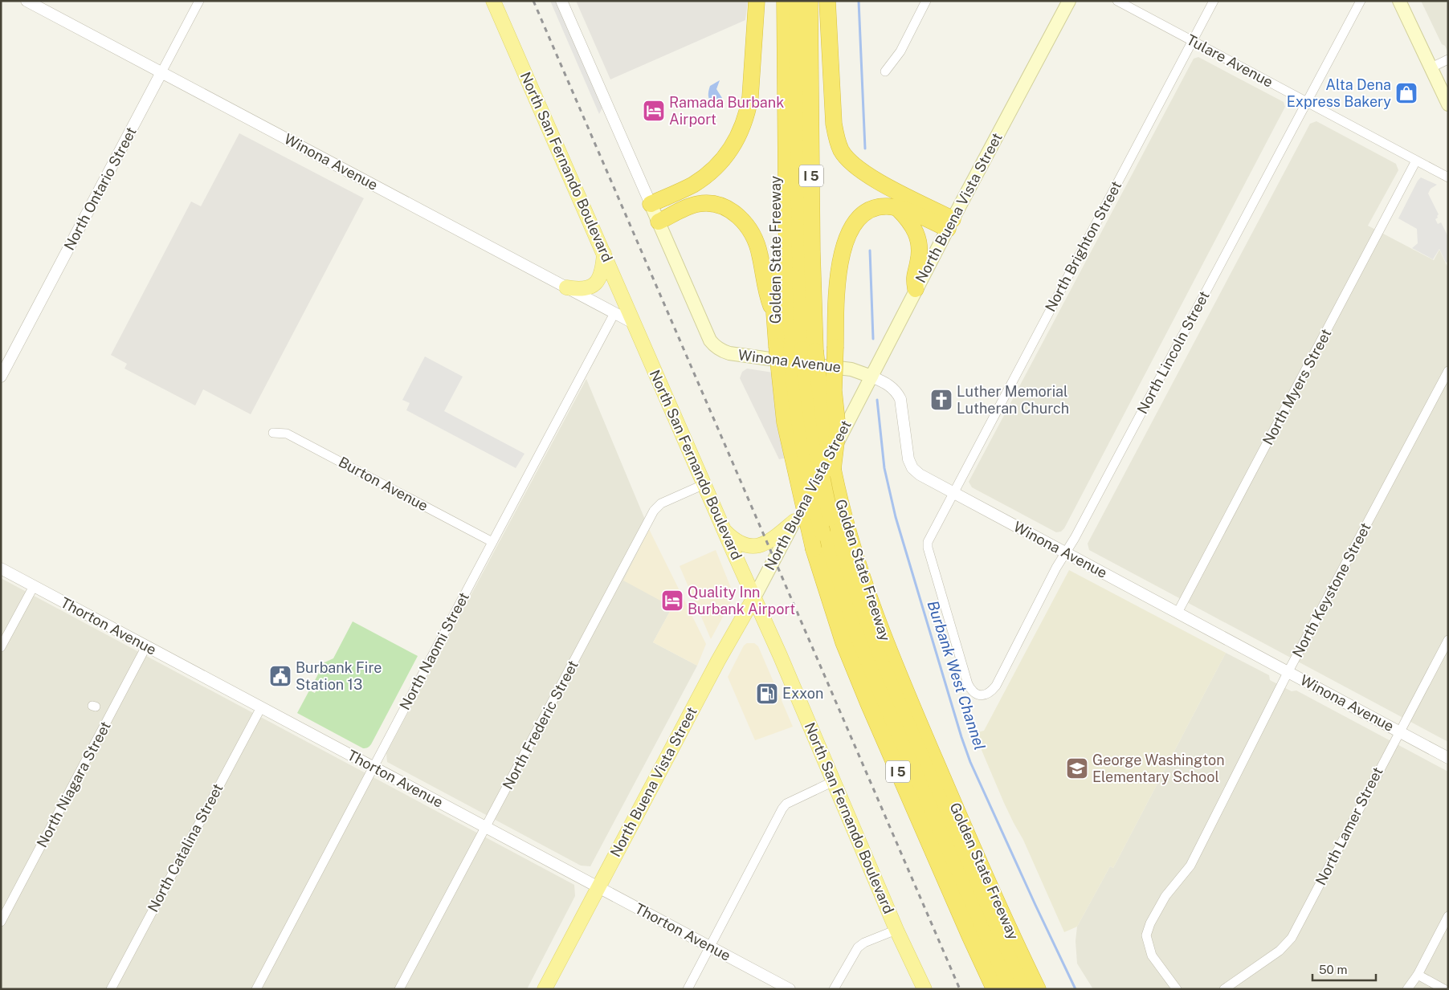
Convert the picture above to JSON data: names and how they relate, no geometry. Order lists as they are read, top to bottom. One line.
{"streets":{"highway":["I 5","Golden State Freeway"],"main road":["Winona Avenue","North San Fernando Boulevard","North Buena Vista Street"],"street":["Tulare Avenue","North Ontario Street","North Brighton Street","North Lincoln Street","North Myers Street","Burton Avenue","North Keystone Street","Thorton Avenue","North Naomi Street","North Frederic Street","North Niagara Street","North Lamer Street","North Catalina Street"]},"crossings":[["Tulare Avenue","North Brighton Street"],["Tulare Avenue","North Lincoln Street"],["Tulare Avenue","North Myers Street"],["Winona Avenue","North San Fernando Boulevard"],["Winona Avenue","North Ontario Street"],["Winona Avenue","North Buena Vista Street"],["Winona Avenue","North Brighton Street"],["Winona Avenue","North Lincoln Street"],["Winona Avenue","North Myers Street"],["Winona Avenue","North Keystone Street"],["Winona Avenue","North Naomi Street"],["Winona Avenue","North Lamer Street"],["North San Fernando Boulevard","North Buena Vista Street"],["North San Fernando Boulevard","North Frederic Street"],["North Buena Vista Street","Thorton Avenue"],["North Brighton Street","North Lincoln Street"],["Burton Avenue","North Naomi Street"],["Thorton Avenue","North Naomi Street"],["Thorton Avenue","North Frederic Street"],["Thorton Avenue","North Niagara Street"],["Thorton Avenue","North Catalina Street"]],"water":["Burbank West Channel"],"places":{"shop":["Alta Dena Express Bakery"],"hotel":["Ramada Burbank Airport","Quality Inn Burbank Airport"],"church":["Luther Memorial Lutheran Church"],"public building":["Burbank Fire Station 13"],"fuel station":["Exxon"],"school or university":["George Washington Elementary School"]},"scale_bar":"50 m"}
